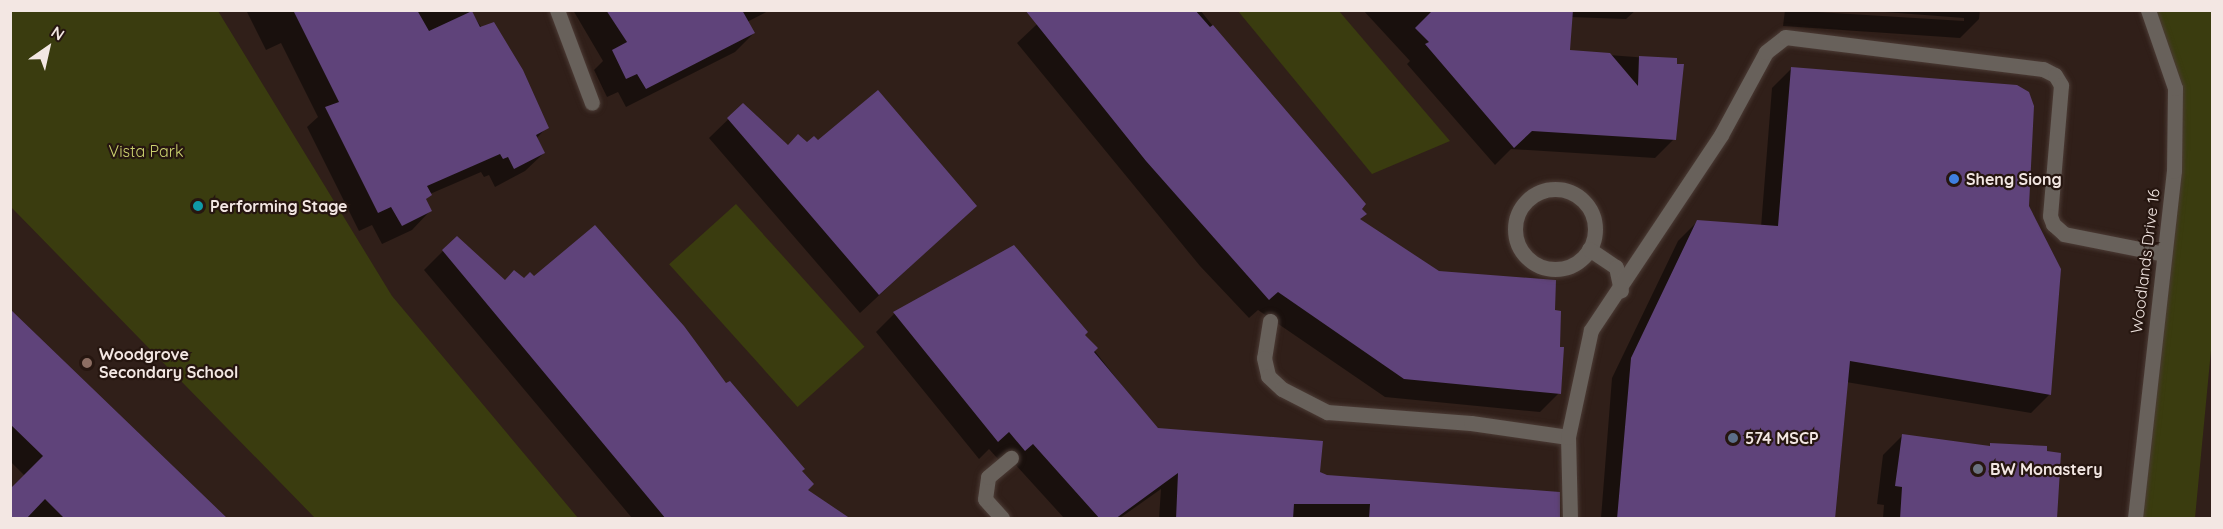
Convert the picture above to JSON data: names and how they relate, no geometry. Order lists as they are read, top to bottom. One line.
{"streets":{"street":["Woodlands Drive 16"]},"parks":["Vista Park"],"places":["Sheng Siong","Performing Stage","Woodgrove Secondary School","574 MSCP","BW Monastery"],"north":"top right"}
